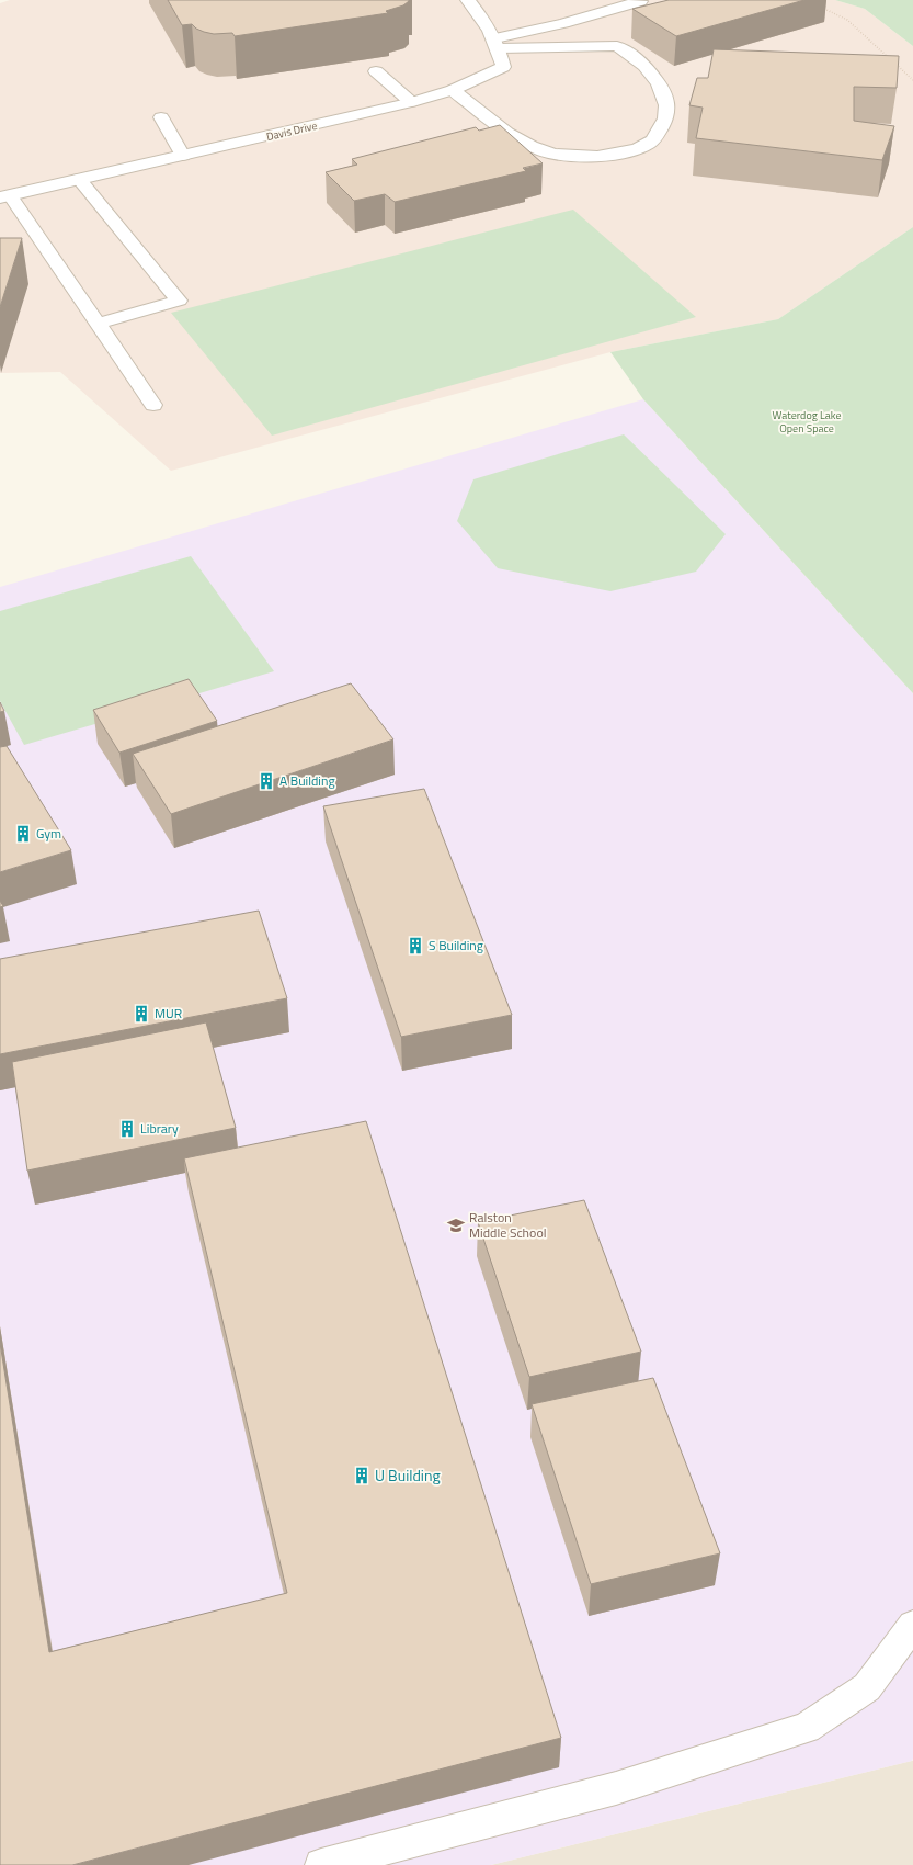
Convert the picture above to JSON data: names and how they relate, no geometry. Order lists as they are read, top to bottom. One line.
{"streets":{"street":["Davis Drive"]},"parks":["Waterdog Lake Open Space"],"places":{"building":["A Building","Gym","S Building","MUR","Library","U Building"],"school or university":["Ralston Middle School"]}}
